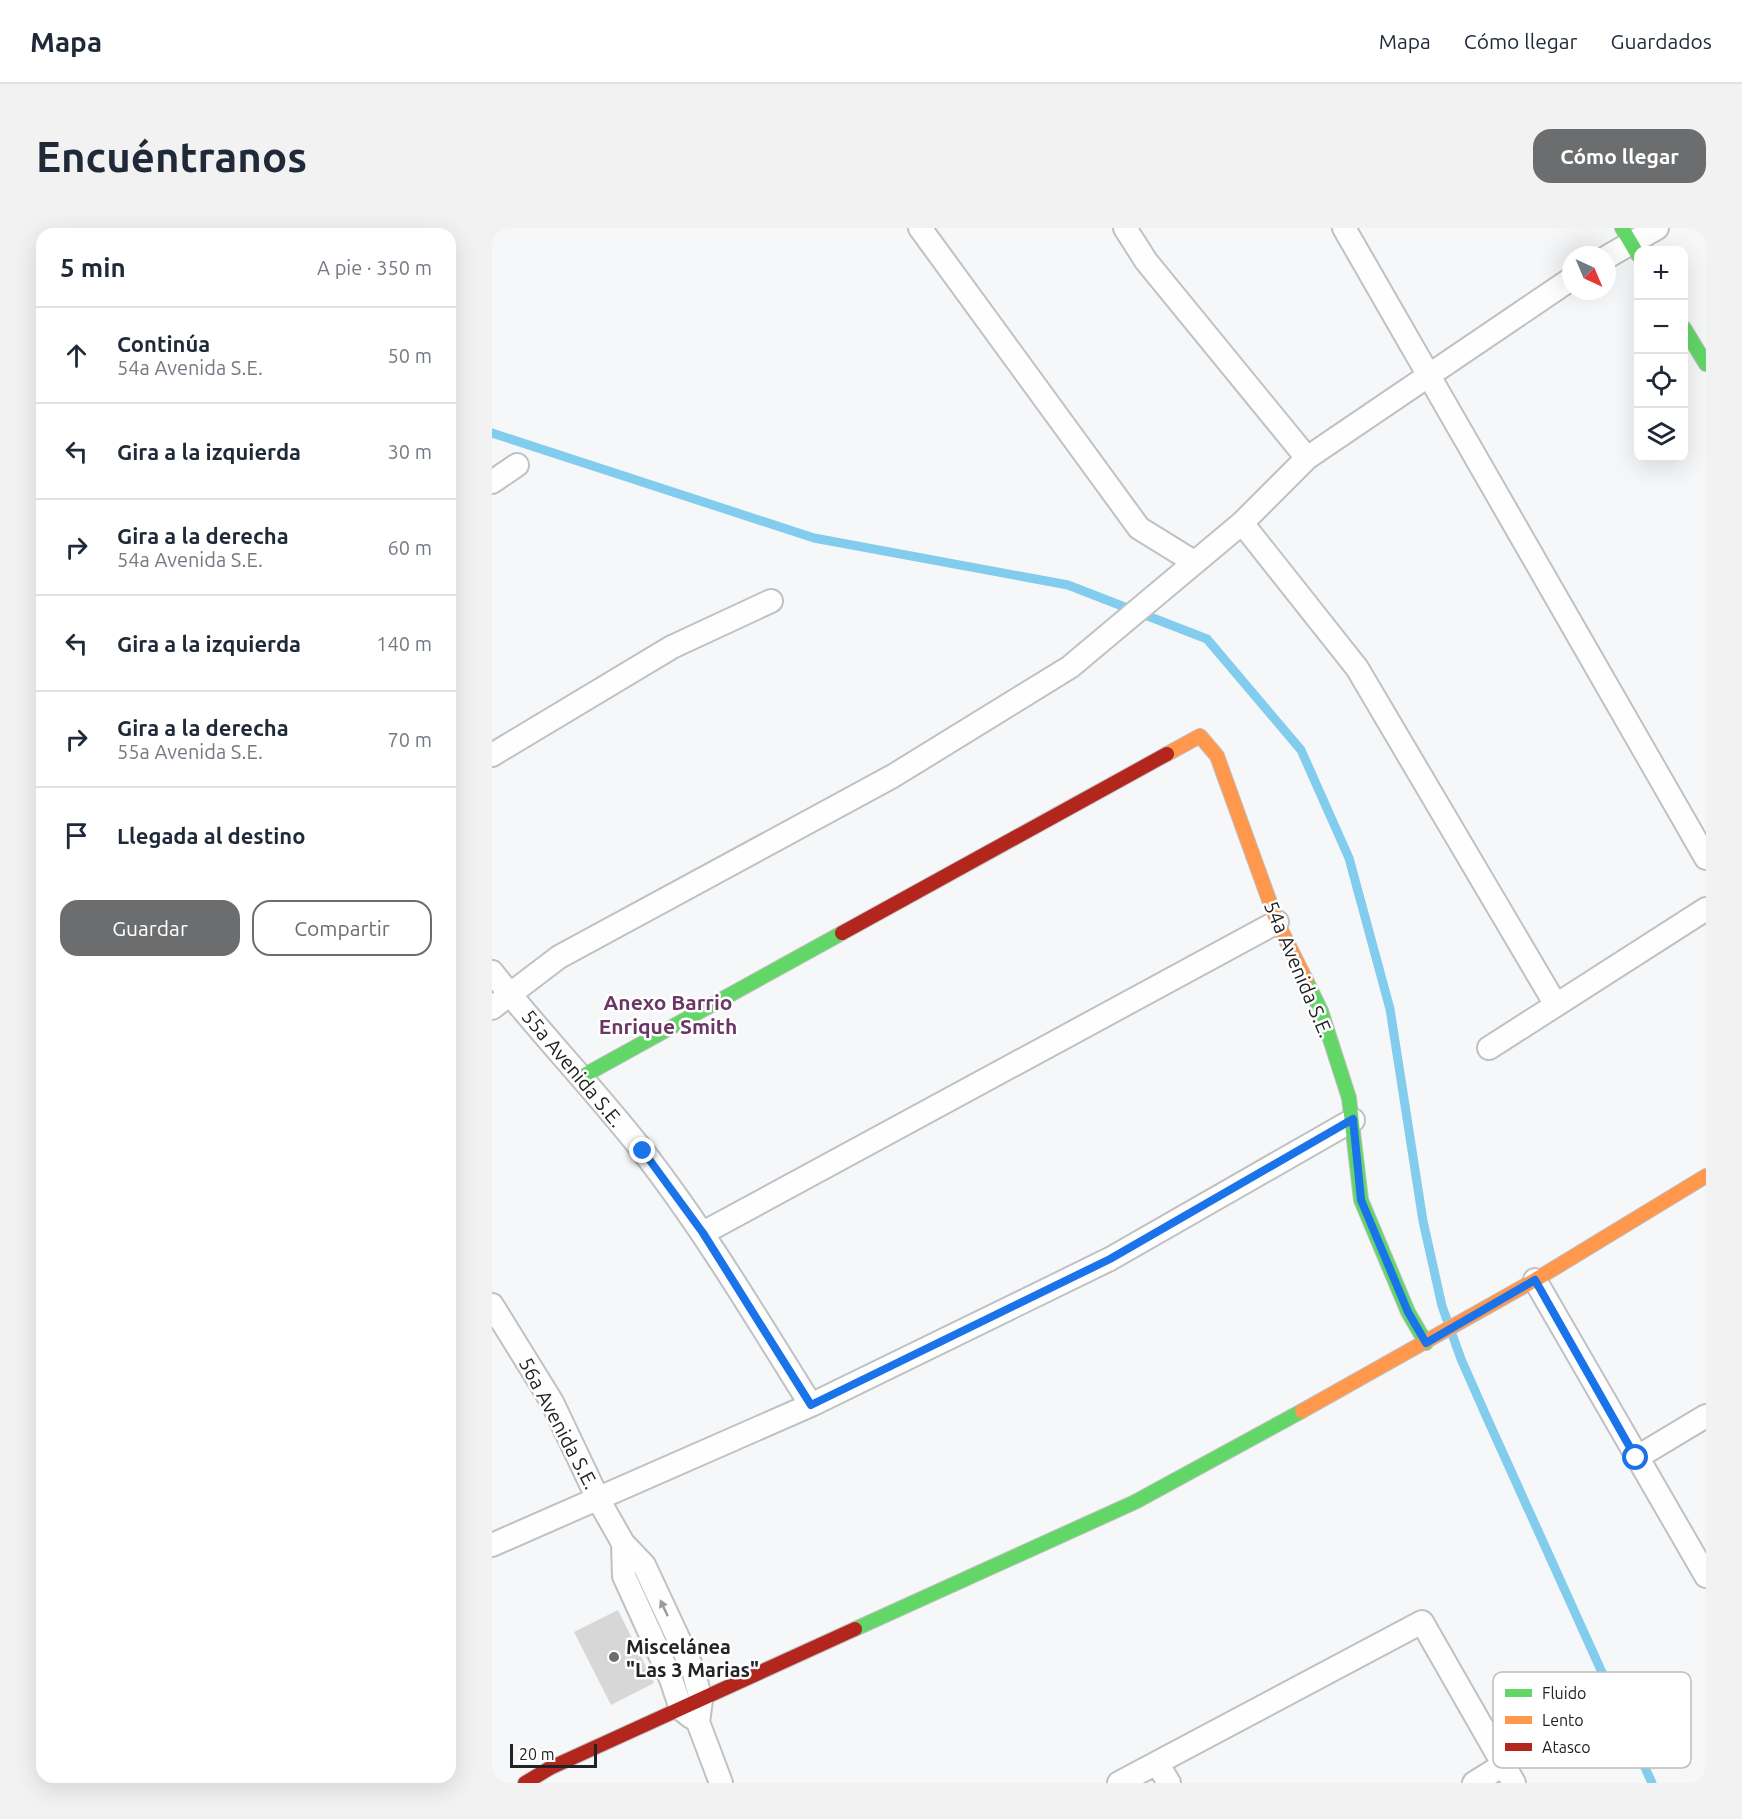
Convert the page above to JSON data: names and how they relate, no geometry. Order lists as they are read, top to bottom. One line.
{"streets":{"street":["54a Avenida S.E.","55a Avenida S.E.","56a Avenida S.E."]},"crossings":[["54a Avenida S.E.","55a Avenida S.E."]],"districts":["Anexo Barrio Enrique Smith"],"places":["Miscelánea \"Las 3 Marias\""],"legend":["Fluido","Lento","Atasco"],"scale_bar":"20 m","north":"bottom right","page":{"header":"Mapa","nav":["Mapa","Cómo llegar","Guardados"],"buttons":["Cómo llegar",["Guardar","Compartir"]],"title":"Encuéntranos","heading":["5 min","A pie · 350 m"],"map_buttons":["+","−"],"list":[["Continúa","54a Avenida S.E.","50 m"],["Gira a la izquierda","30 m"],["Gira a la derecha","54a Avenida S.E.","60 m"],["Gira a la izquierda","140 m"],["Gira a la derecha","55a Avenida S.E.","70 m"],"Llegada al destino"],"scale":"20 m"}}
